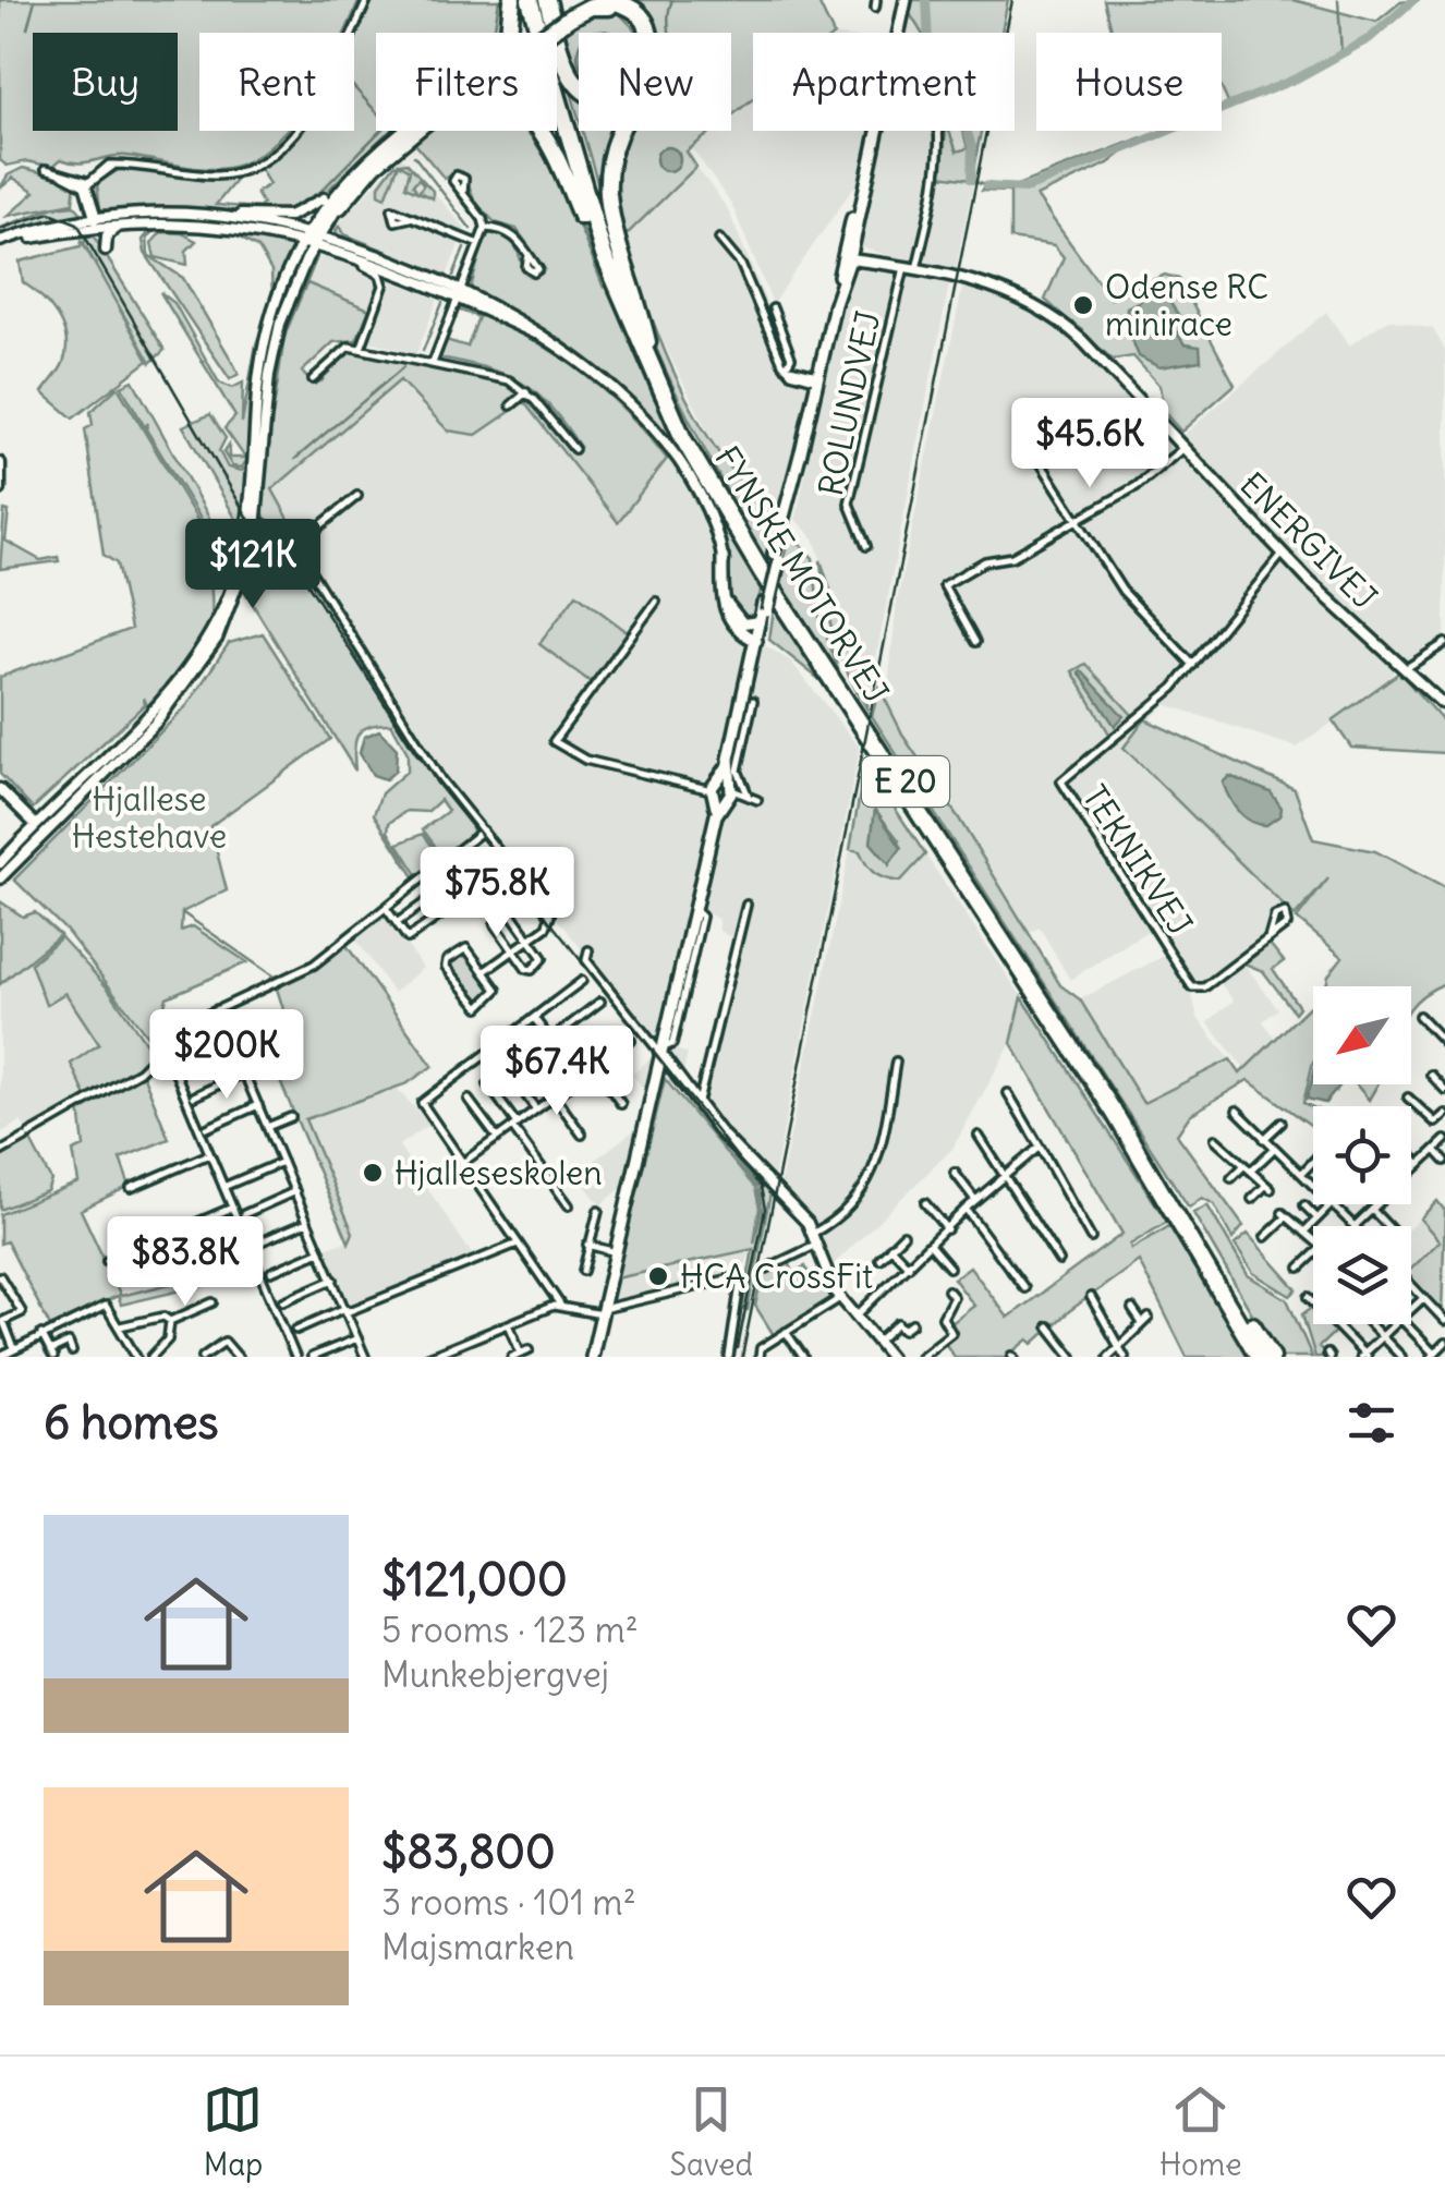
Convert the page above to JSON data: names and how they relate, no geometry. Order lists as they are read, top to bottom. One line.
{"streets":{"highway":["FYNSKE MOTORVEJ","E 20"],"street":["ROLUNDVEJ","ENERGIVEJ","TEKNIKVEJ"]},"crossings":[["ROLUNDVEJ","ENERGIVEJ"],["ENERGIVEJ","TEKNIKVEJ"]],"parks":["Hjallese Hestehave"],"places":["Odense RC minirace","Hjalleseskolen","HCA CrossFit"],"north":"bottom left","page":{"chip":["Buy","Rent","Filters","New","Apartment","House"],"price":["$45.6K","$121K","$75.8K","$200K","$67.4K","$83.8K"],"heading":"6 homes","list":[{"name":"$121,000","note":"5 rooms · 123 m² · Munkebjergvej"},{"name":"$83,800","note":"3 rooms · 101 m² · Majsmarken"}],"tabs":["Map","Saved","Home"]}}
